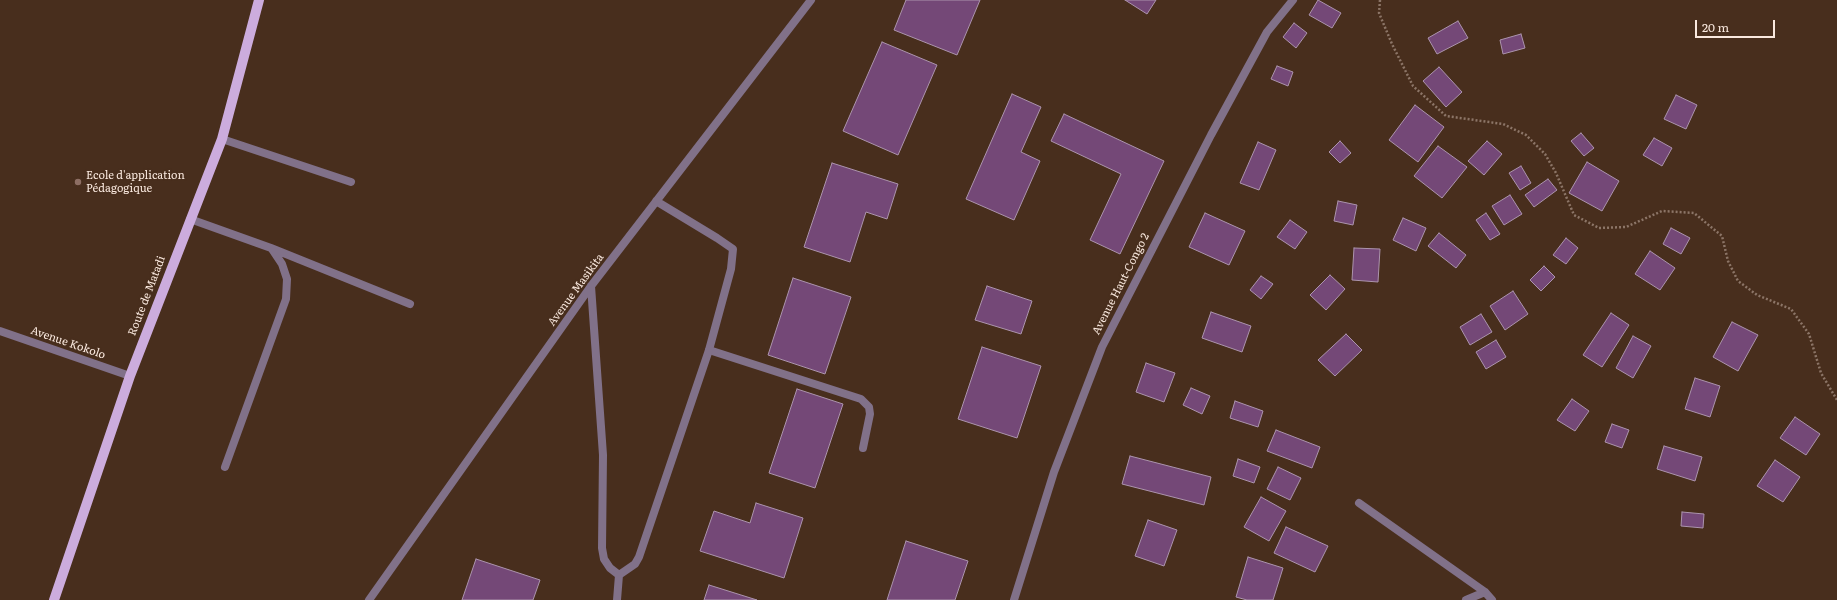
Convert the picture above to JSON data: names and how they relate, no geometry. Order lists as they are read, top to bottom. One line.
{"streets":{"main road":["Route de Matadi"],"street":["Avenue Haut-Congo 2","Avenue Masikita","Avenue Kokolo"]},"crossings":[["Route de Matadi","Avenue Kokolo"]],"places":["Ecole d'application Pédagogique"],"scale_bar":"20 m"}
